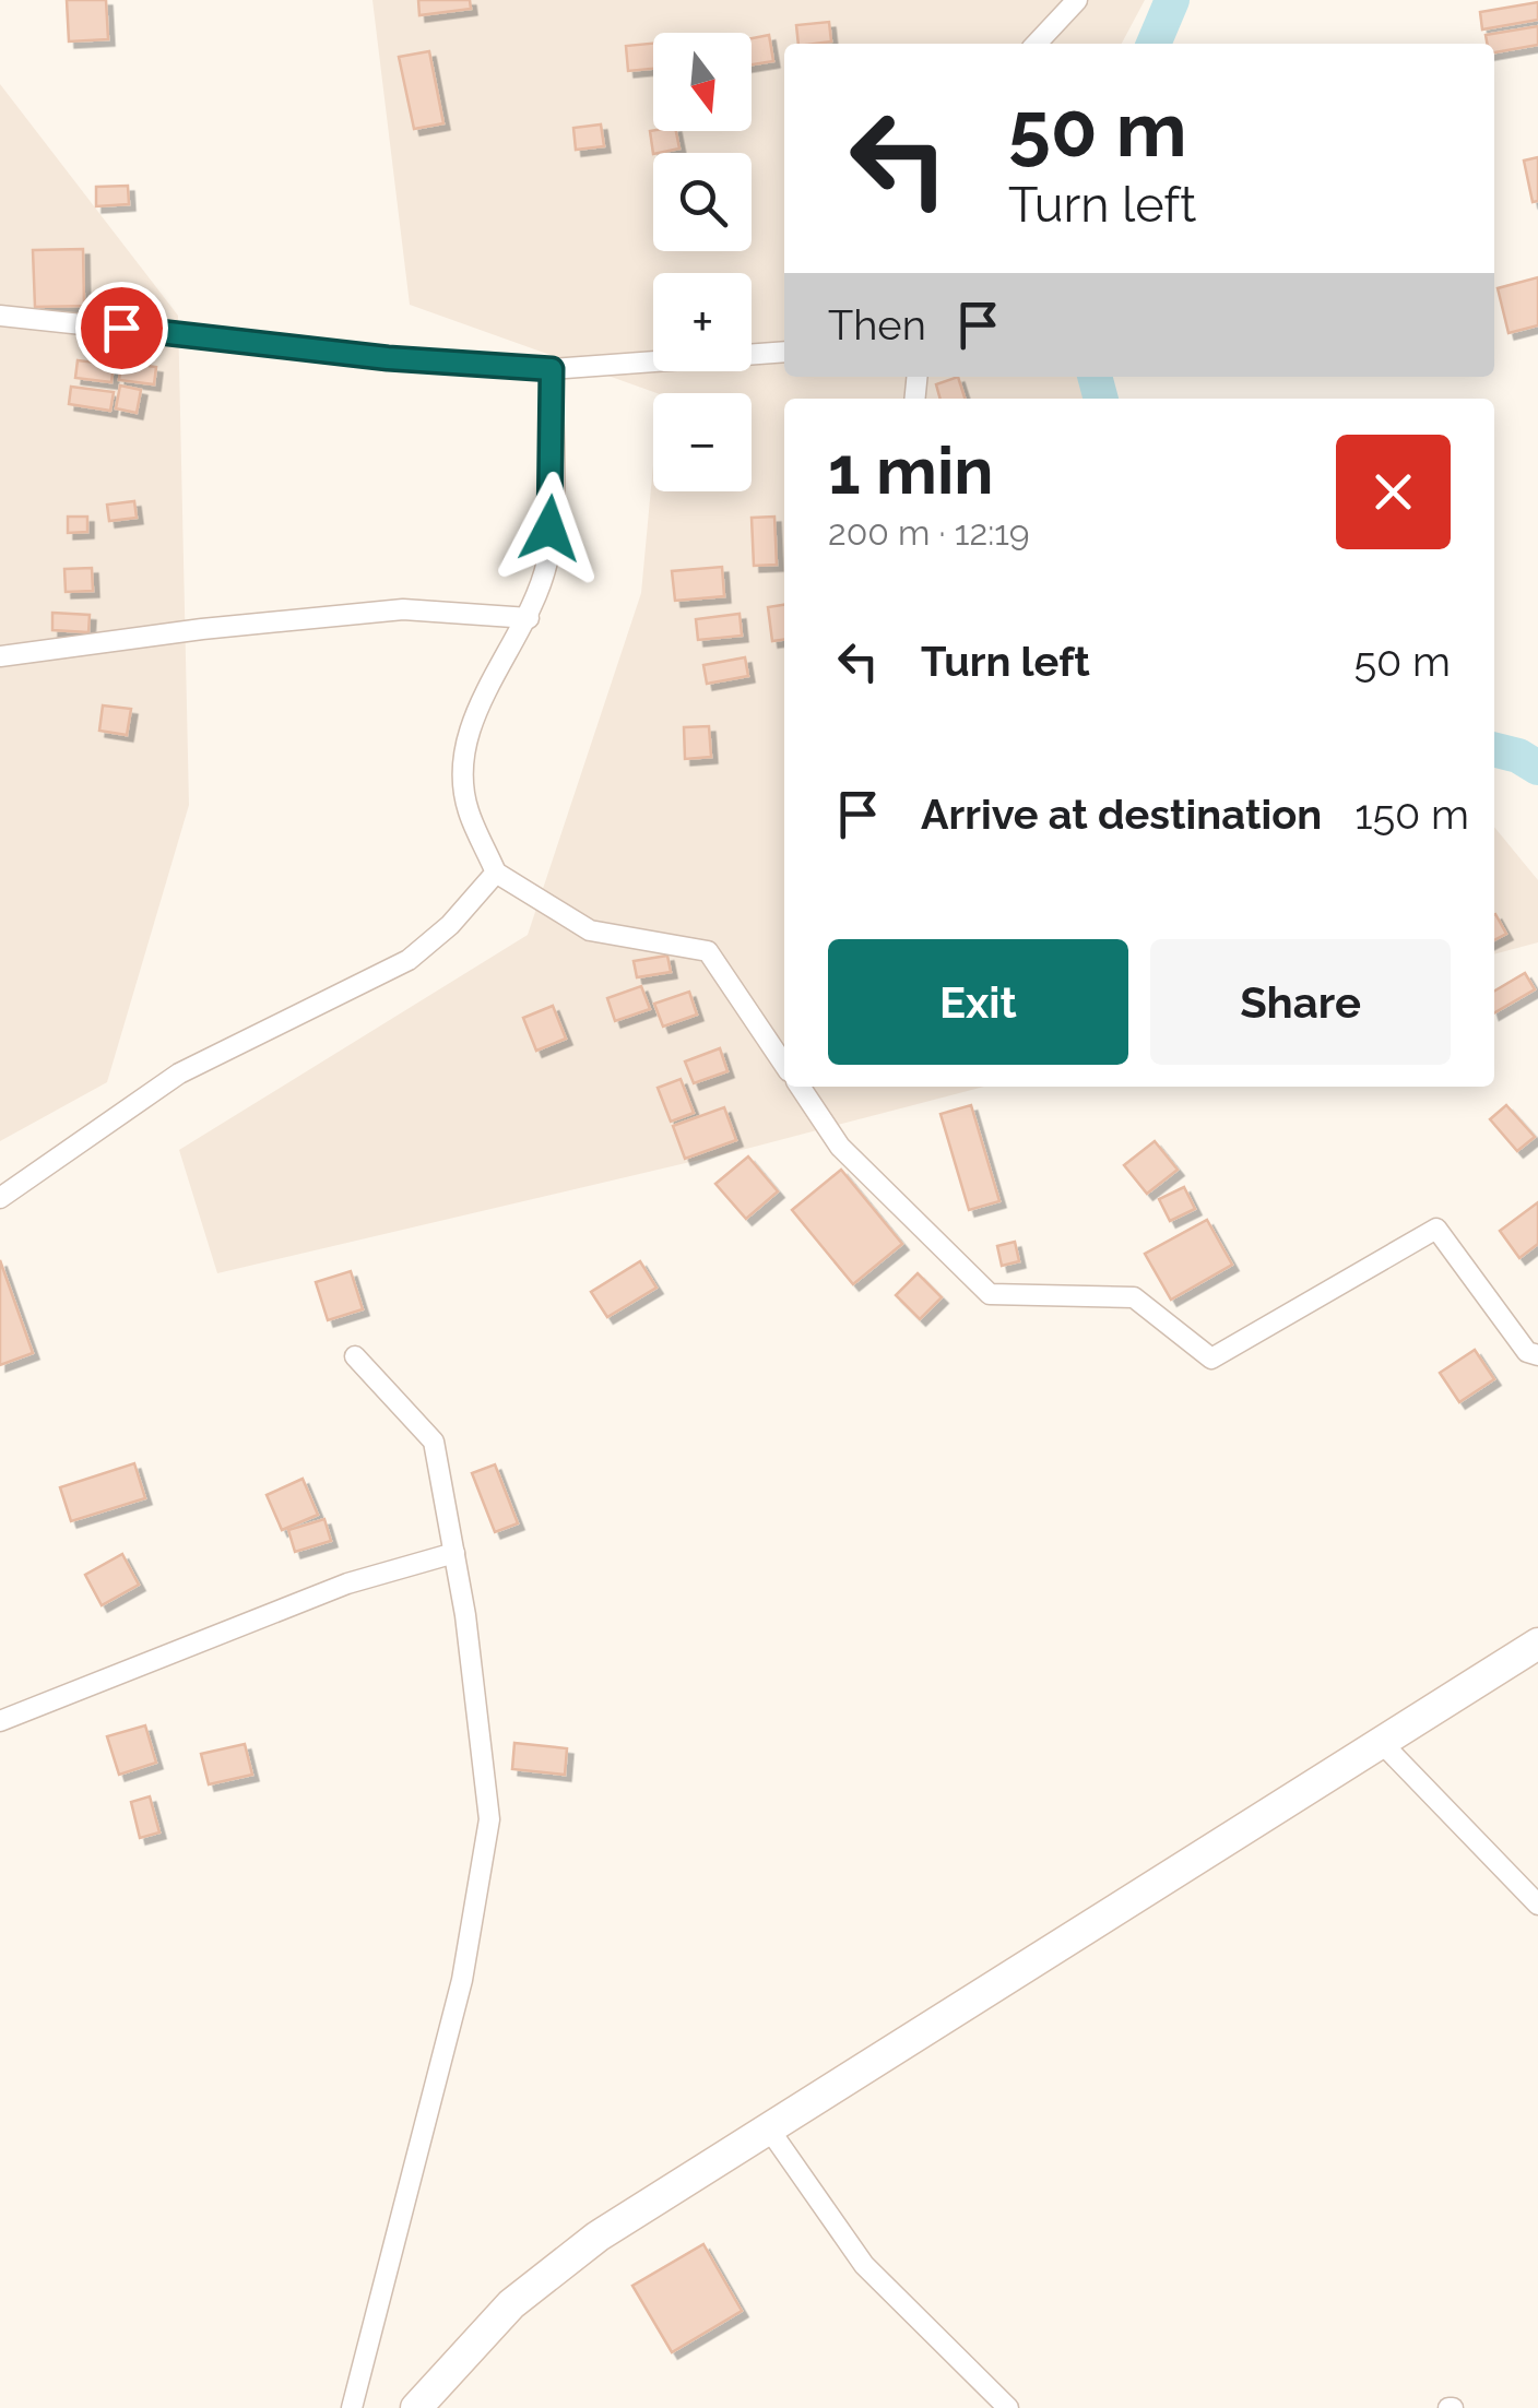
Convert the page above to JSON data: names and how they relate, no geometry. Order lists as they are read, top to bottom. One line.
{"north":"bottom","page":{"map_buttons":["+","−"],"turn":["50 m","Turn left"],"then":"Then","heading":["1 min","200 m · 12:19"],"list":[{"name":"Turn left","value":"50 m"},{"name":"Arrive at destination","value":"150 m"}],"buttons":["Exit","Share"]}}
